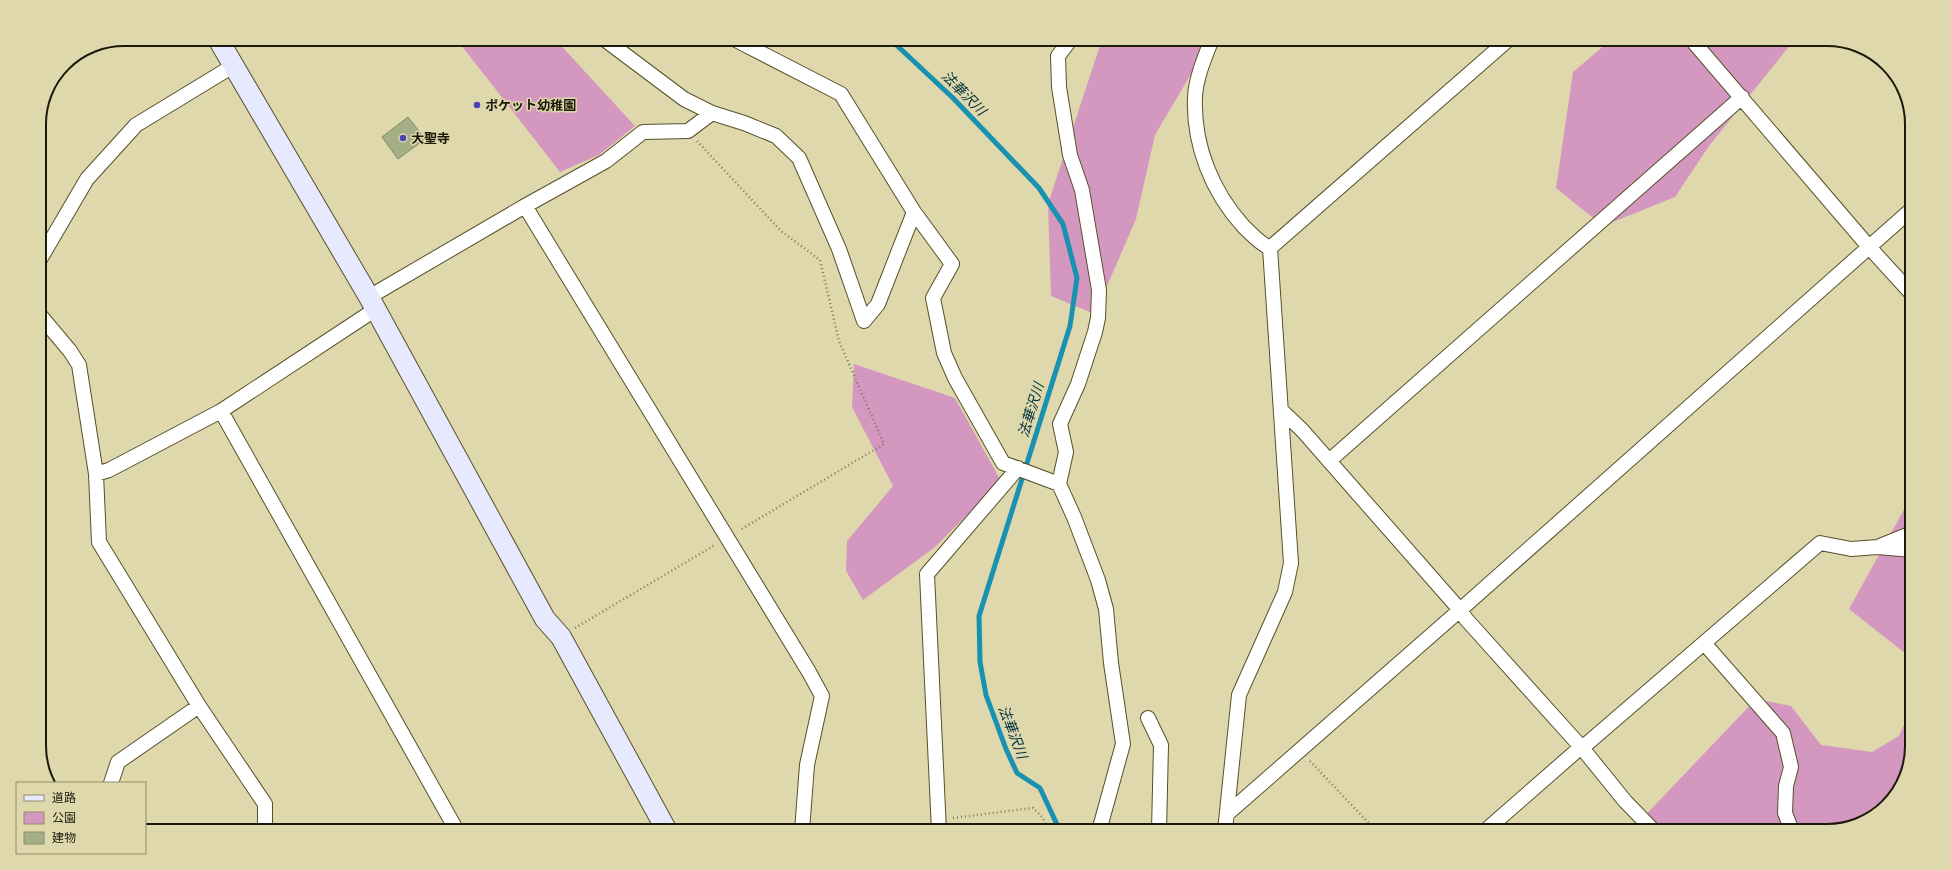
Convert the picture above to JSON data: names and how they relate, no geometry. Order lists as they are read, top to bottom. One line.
{"water":["法華沢川"],"places":["ポケット幼稚園","大聖寺"],"legend":["道路","公園","建物"]}
